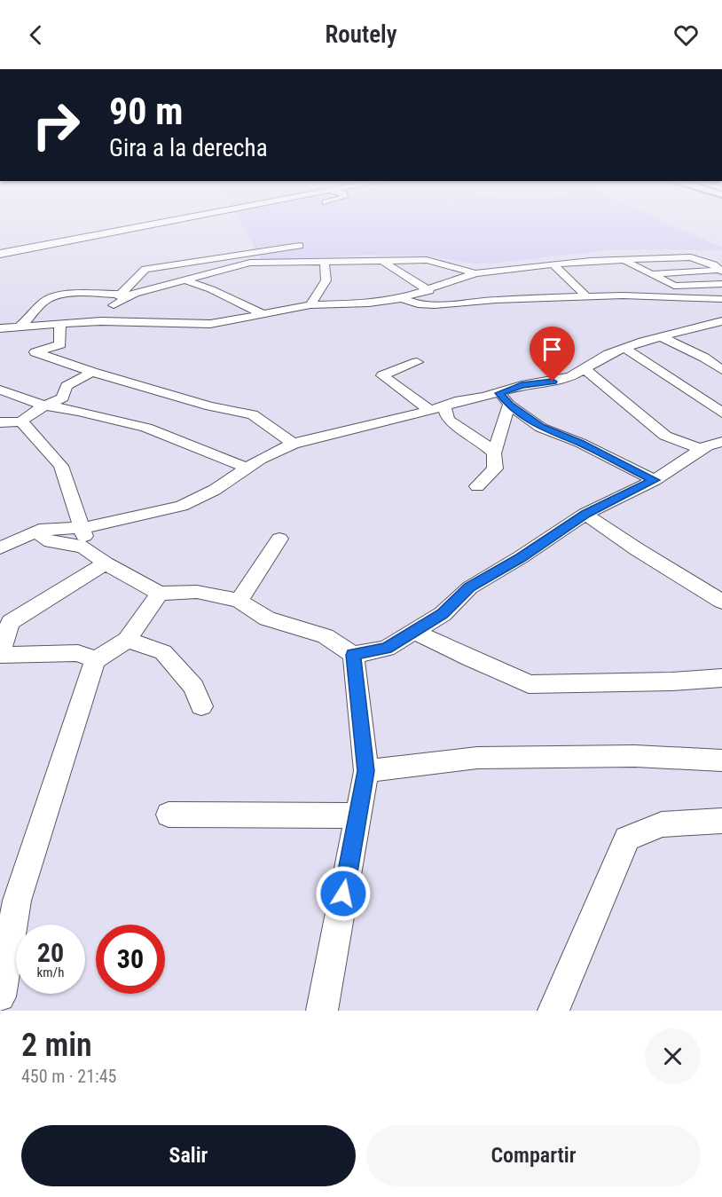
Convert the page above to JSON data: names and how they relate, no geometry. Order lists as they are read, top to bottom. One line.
{"page":{"header":"Routely","turn":["90 m","Gira a la derecha"],"speed":"20 km/h","limit":"30","heading":["2 min","450 m · 21:45"],"buttons":["Salir","Compartir"]}}
